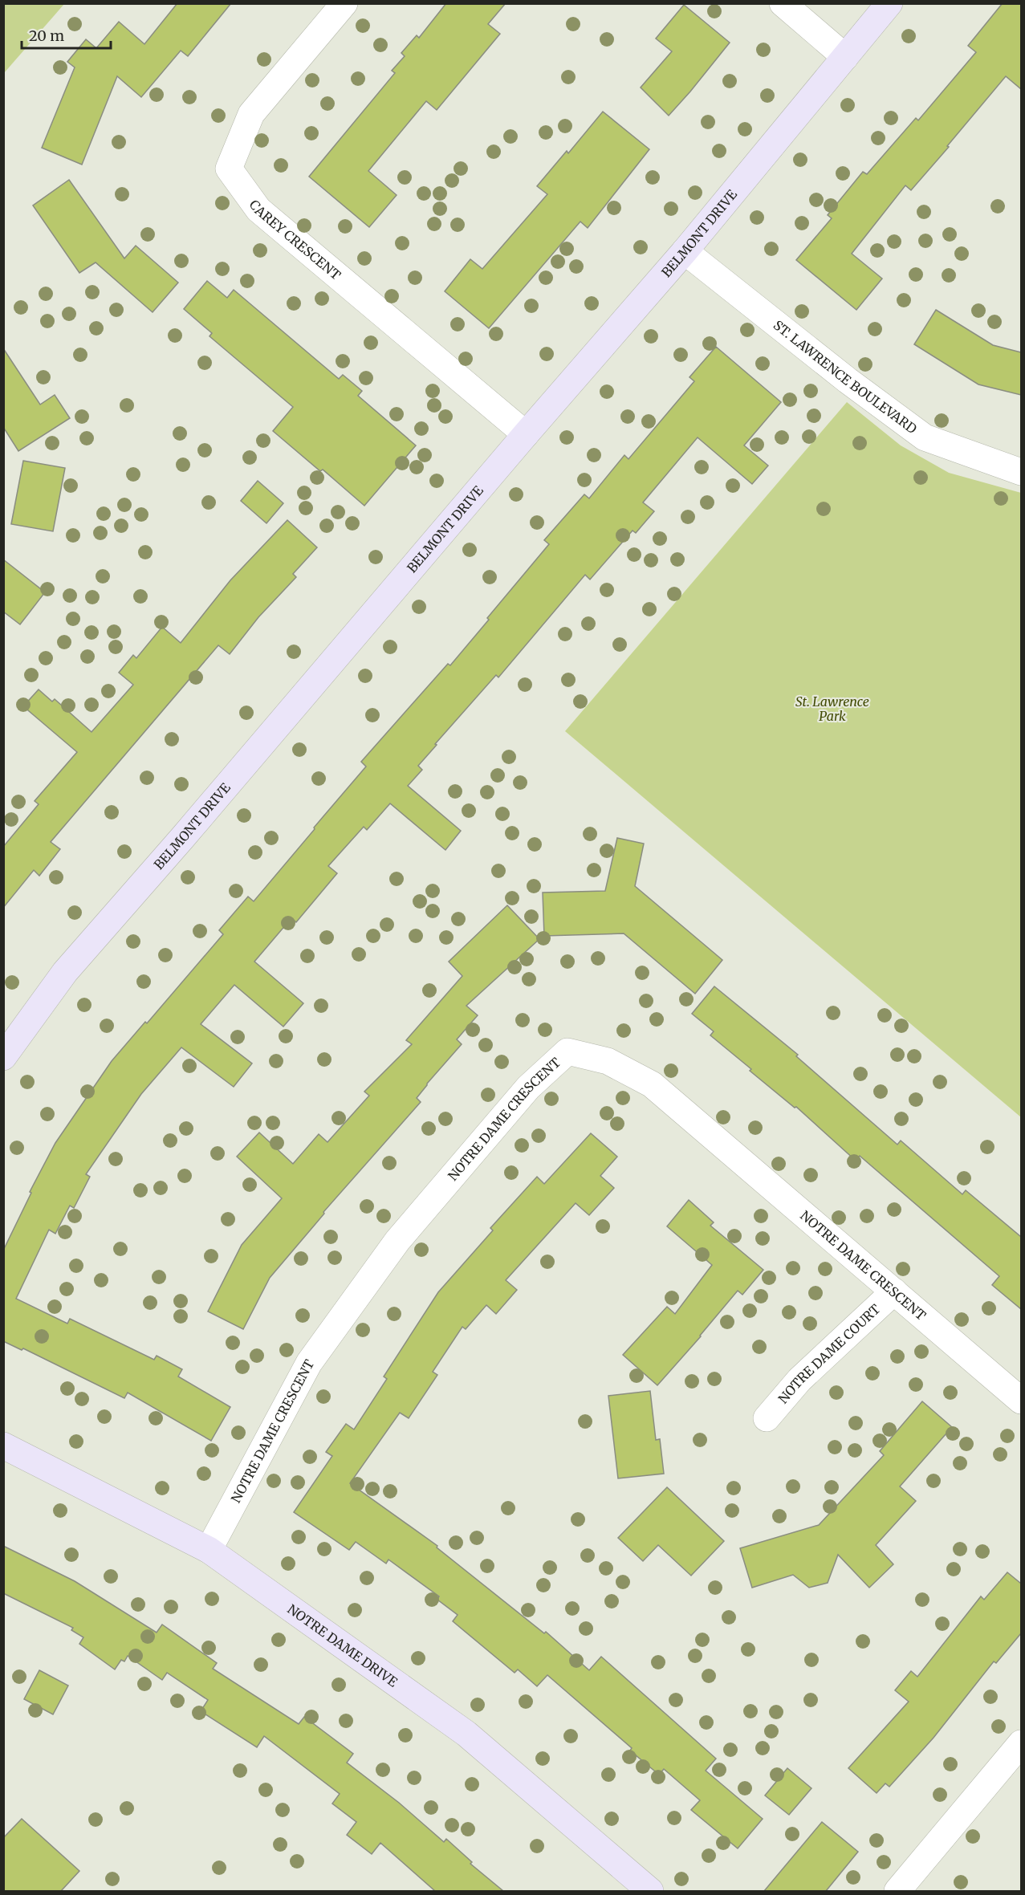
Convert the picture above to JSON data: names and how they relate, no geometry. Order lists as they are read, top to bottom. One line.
{"streets":{"street":["BELMONT DRIVE","CAREY CRESCENT","ST. LAWRENCE BOULEVARD","NOTRE DAME CRESCENT","NOTRE DAME COURT","NOTRE DAME DRIVE"]},"crossings":[["BELMONT DRIVE","CAREY CRESCENT"],["BELMONT DRIVE","ST. LAWRENCE BOULEVARD"],["NOTRE DAME CRESCENT","NOTRE DAME COURT"],["NOTRE DAME CRESCENT","NOTRE DAME DRIVE"]],"parks":["St. Lawrence Park"],"scale_bar":"20 m"}
